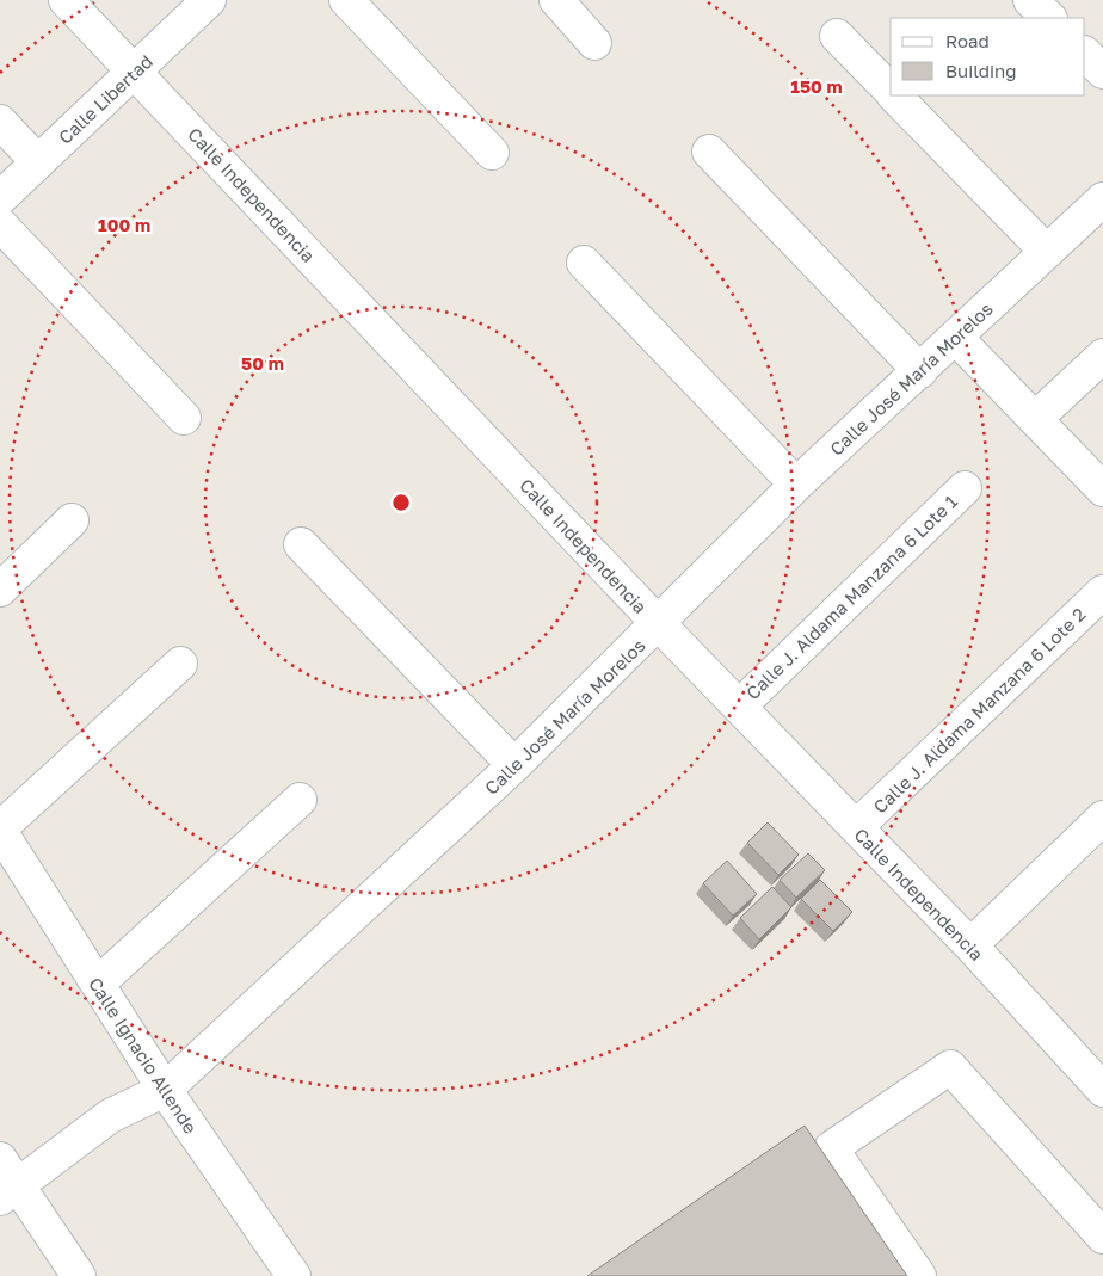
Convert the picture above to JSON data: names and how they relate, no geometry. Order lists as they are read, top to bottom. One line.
{"streets":{"street":["Calle Libertad","Calle Independencia","Calle José María Morelos","Calle J. Aldama Manzana 6 Lote 1","Calle J. Aldama Manzana 6 Lote 2","Calle Ignacio Allende"]},"crossings":[["Calle Libertad","Calle Independencia"],["Calle Independencia","Calle José María Morelos"],["Calle Independencia","Calle J. Aldama Manzana 6 Lote 1"],["Calle Independencia","Calle J. Aldama Manzana 6 Lote 2"],["Calle José María Morelos","Calle Ignacio Allende"]],"legend":["Road","Building"],"rings":["150 m","100 m","50 m"]}
